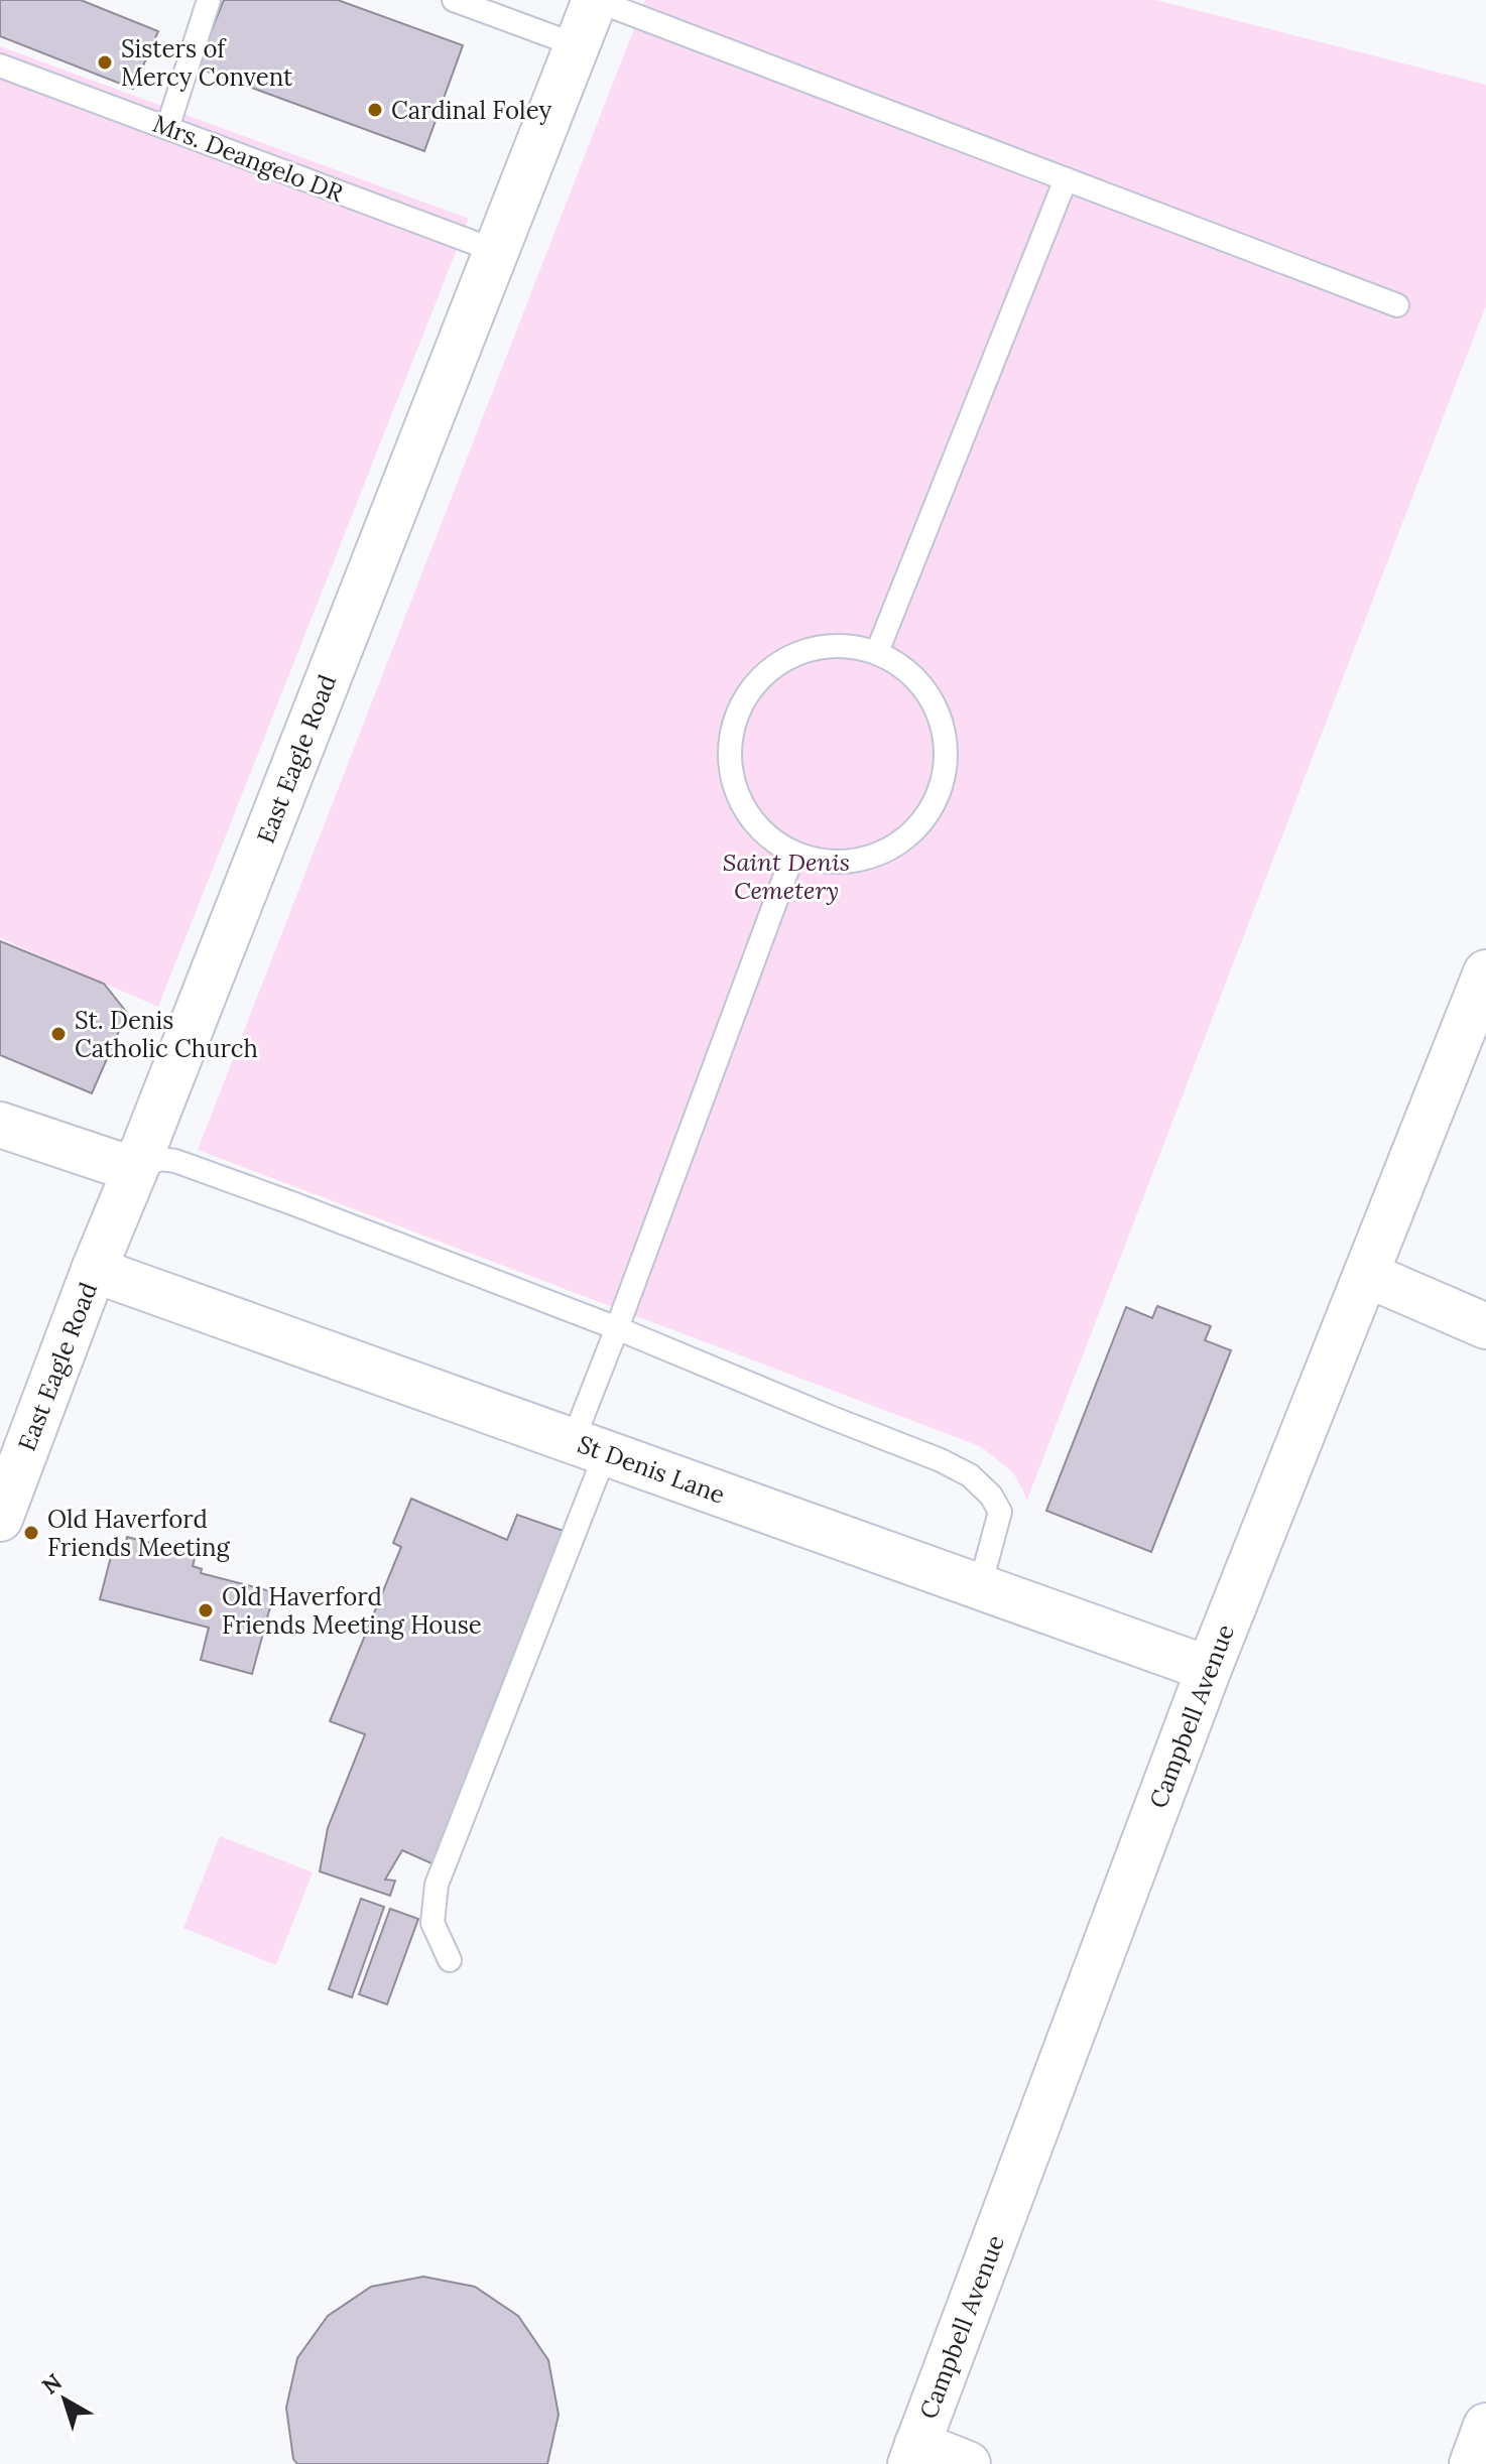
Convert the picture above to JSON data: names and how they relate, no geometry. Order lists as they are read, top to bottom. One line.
{"streets":{"street":["East Eagle Road","St Denis Lane","Campbell Avenue"],"lane":["Mrs. Deangelo DR"]},"crossings":[["Mrs. Deangelo DR","East Eagle Road"],["East Eagle Road","St Denis Lane"],["St Denis Lane","Campbell Avenue"]],"parks":["Saint Denis Cemetery"],"places":["Sisters of Mercy Convent","Cardinal Foley","St. Denis Catholic Church","Old Haverford Friends Meeting","Old Haverford Friends Meeting House"],"north":"top left"}
